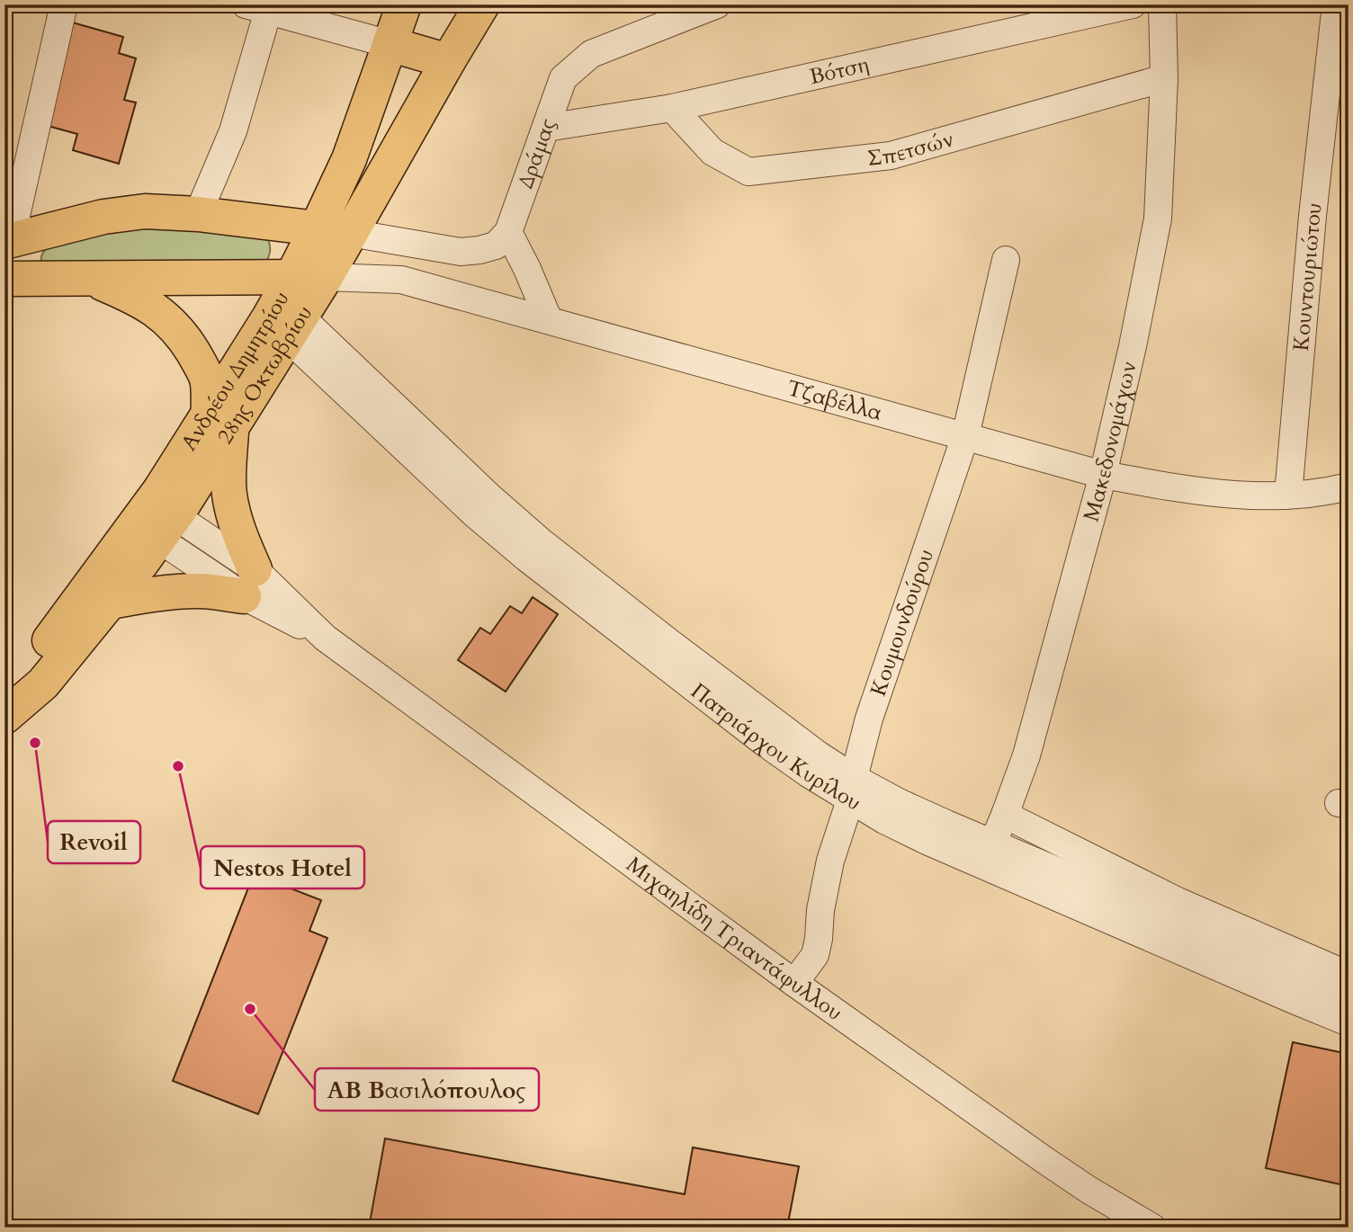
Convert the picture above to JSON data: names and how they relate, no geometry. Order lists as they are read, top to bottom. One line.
{"streets":{"main road":["Ανδρέου Δημητρίου","28ης Οκτωβρίου"],"street":["Βότση","Σπετσών","Δράμας","Κουντουριώτου","Τζαβέλλα","Μακεδονομάχων","Κουμουνδούρου","Πατριάρχου Κυρίλου","Μιχαηλίδη Τριαντάφυλλου"]},"crossings":[["Βότση","Σπετσών"],["Βότση","Δράμας"],["Σπετσών","Μακεδονομάχων"],["Κουντουριώτου","Τζαβέλλα"],["Ανδρέου Δημητρίου","28ης Οκτωβρίου"],["Ανδρέου Δημητρίου","Μιχαηλίδη Τριαντάφυλλου"],["28ης Οκτωβρίου","Τζαβέλλα"],["28ης Οκτωβρίου","Πατριάρχου Κυρίλου"],["Τζαβέλλα","Μακεδονομάχων"],["Τζαβέλλα","Κουμουνδούρου"],["Μακεδονομάχων","Πατριάρχου Κυρίλου"],["Κουμουνδούρου","Πατριάρχου Κυρίλου"],["Κουμουνδούρου","Μιχαηλίδη Τριαντάφυλλου"]],"places":["Revoil","Nestos Hotel","ΑΒ Βασιλόπουλος"]}
